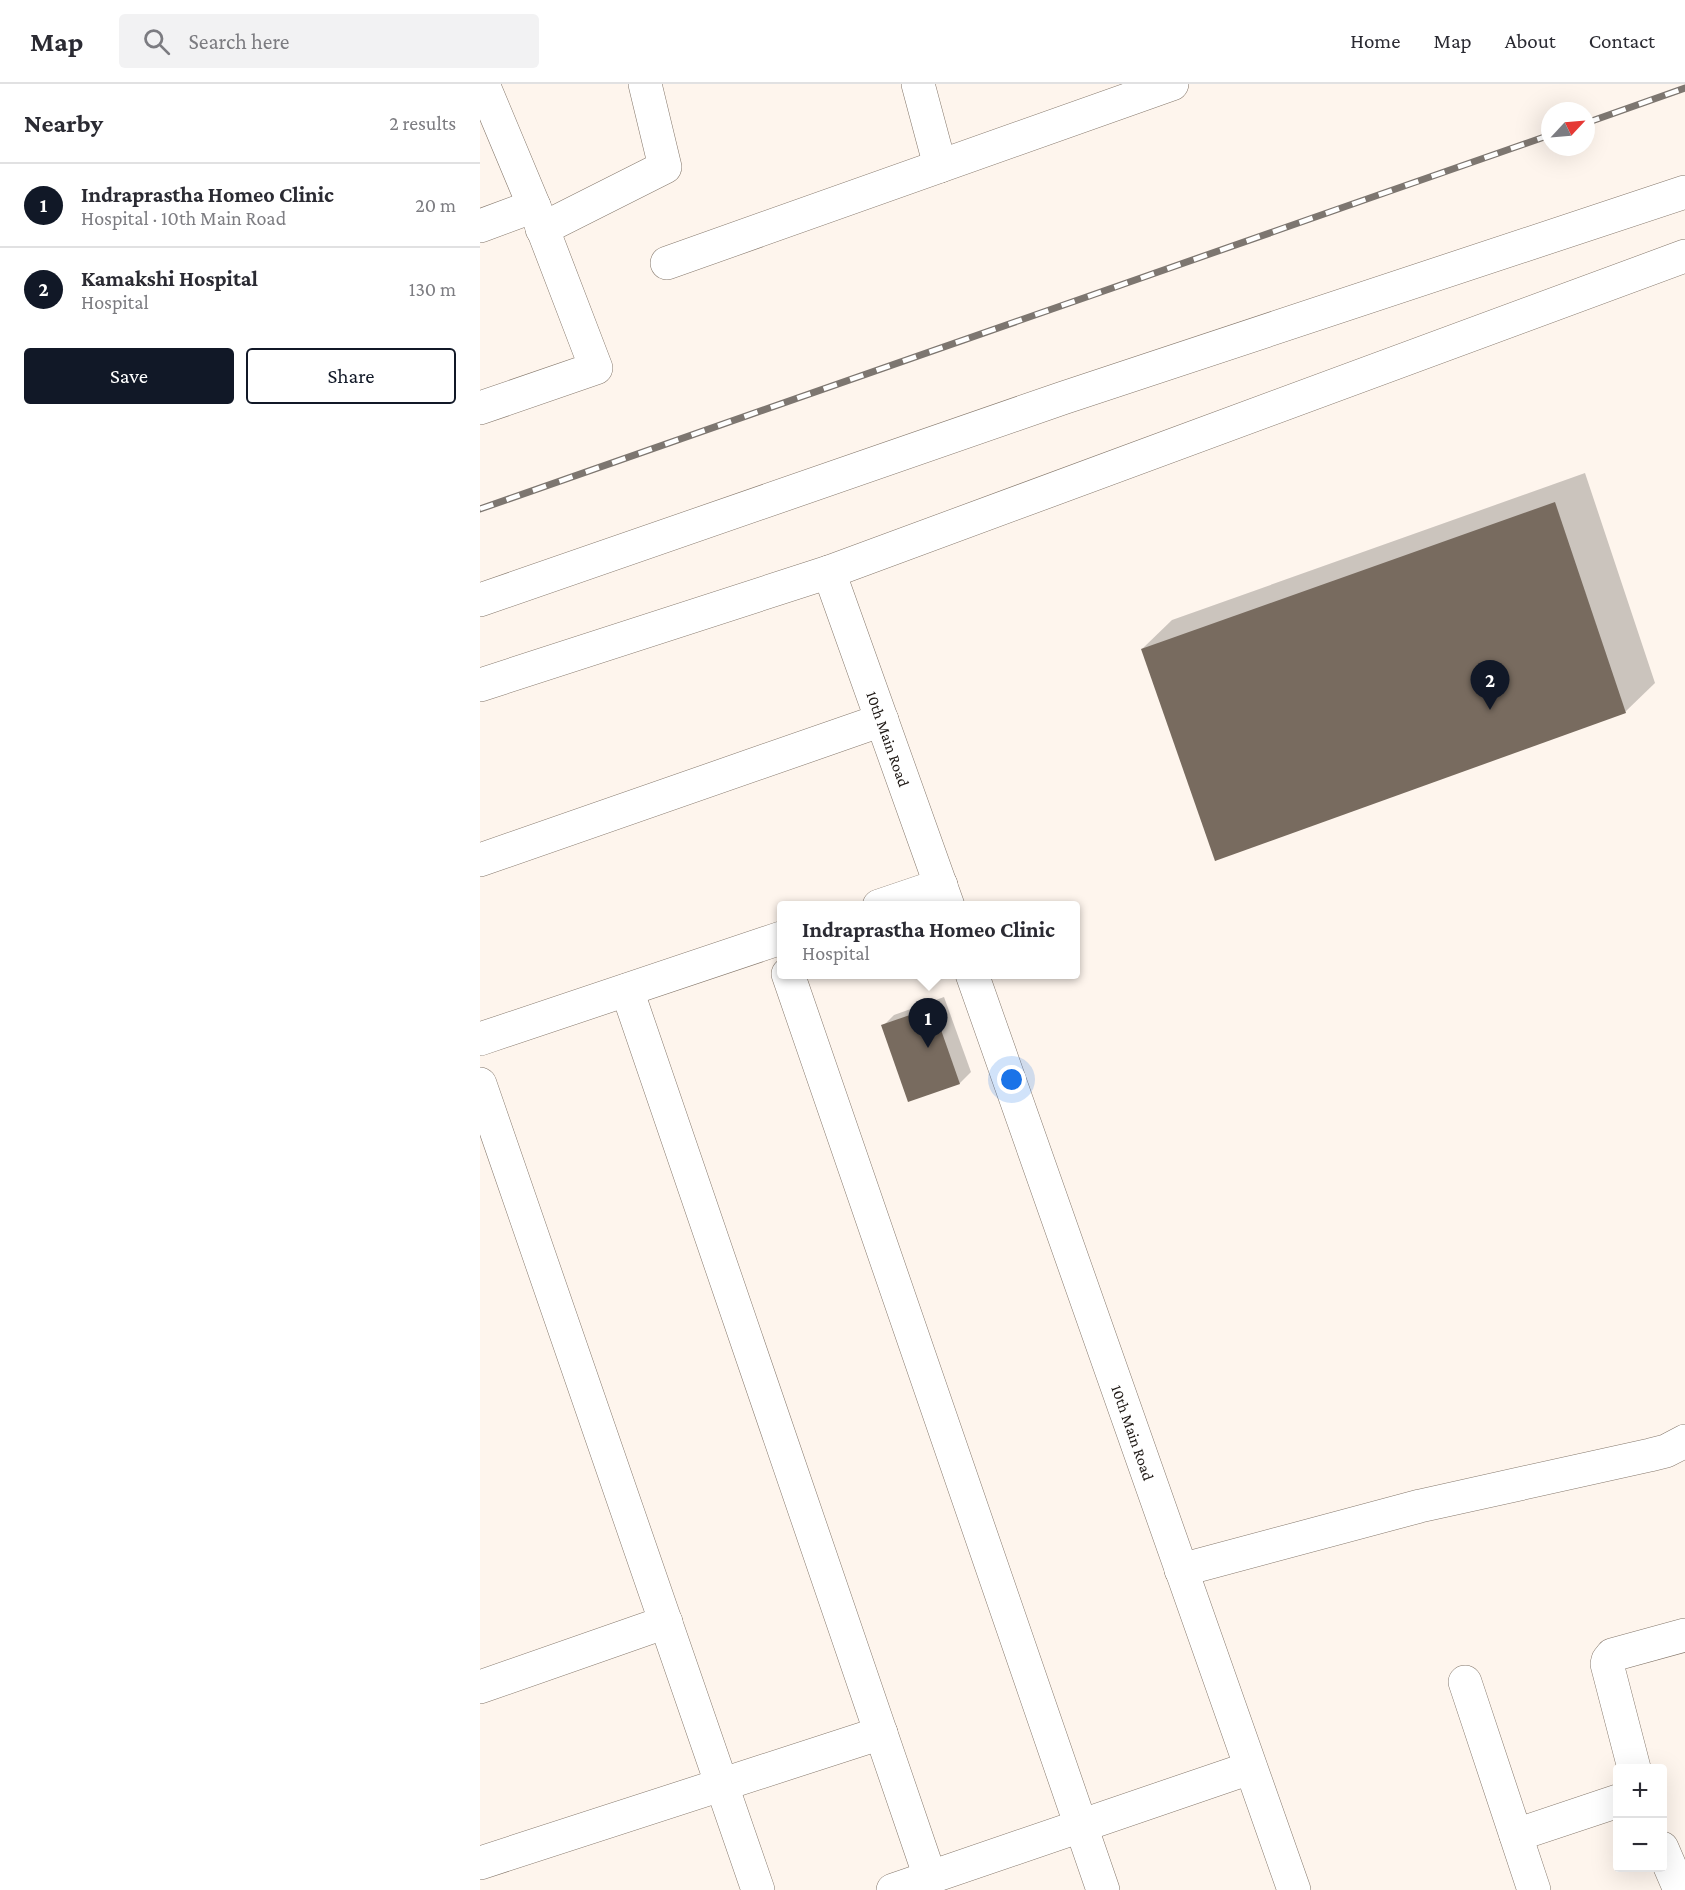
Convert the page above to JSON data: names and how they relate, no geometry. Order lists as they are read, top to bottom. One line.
{"streets":{"street":["10th Main Road"]},"north":"top right","page":{"header":"Map","search":"Search here","nav":["Home","Map","About","Contact"],"heading":["Nearby","2 results"],"list":[{"mark":"1","name":"Indraprastha Homeo Clinic","note":"Hospital · 10th Main Road","value":"20 m"},{"mark":"2","name":"Kamakshi Hospital","note":"Hospital","value":"130 m"}],"buttons":["Save","Share"],"pins":["2","1"],"popup":["Indraprastha Homeo Clinic","Hospital"],"map_buttons":["+","−"]}}
